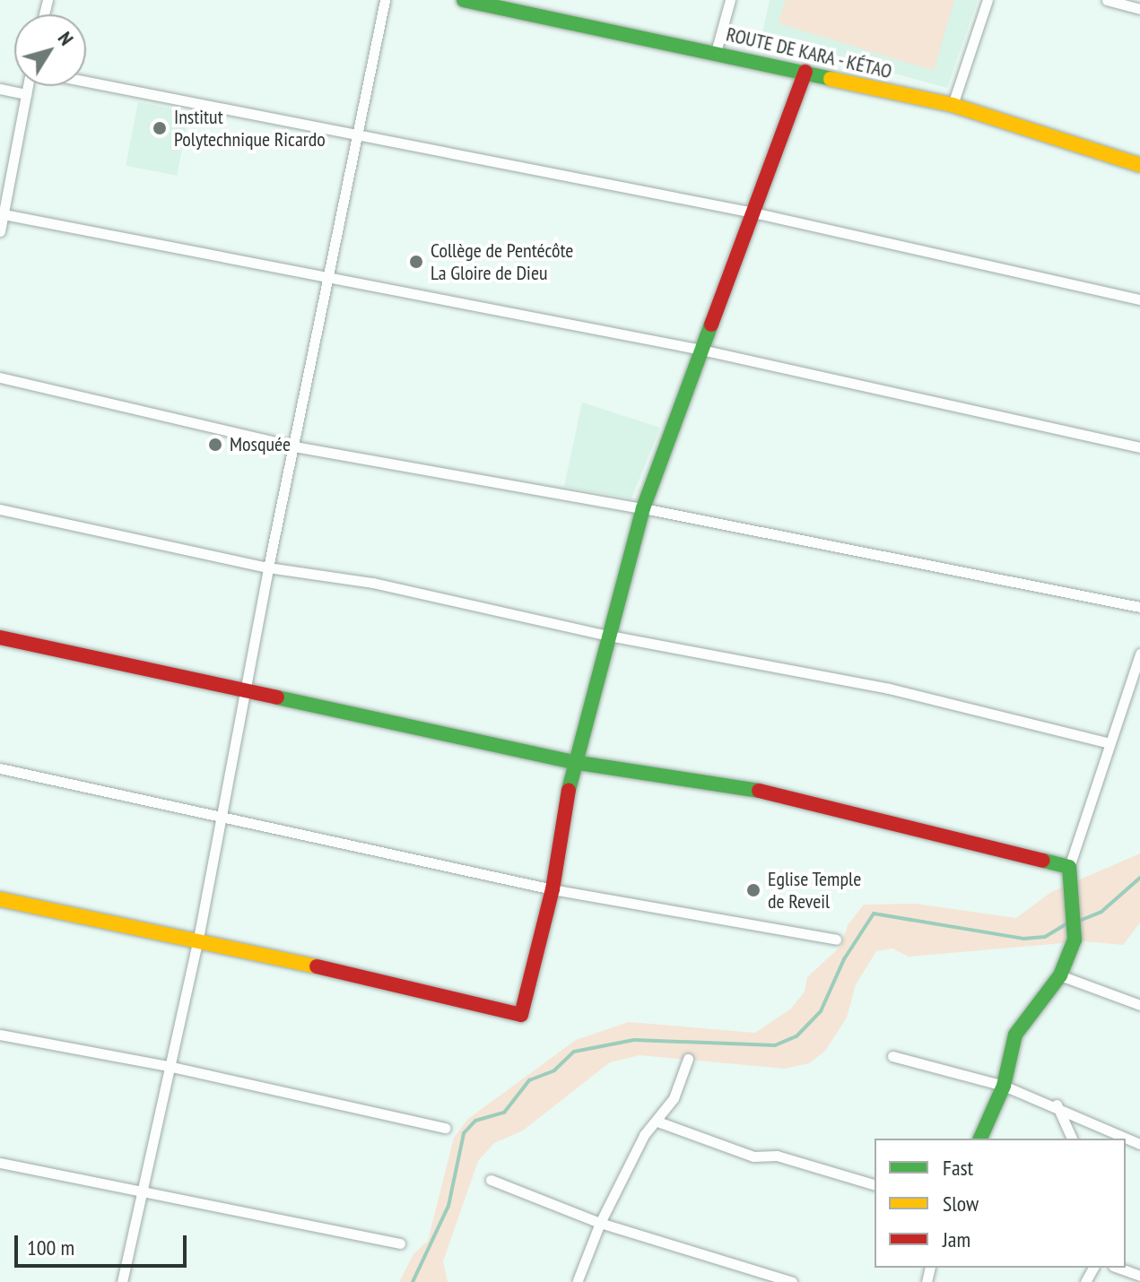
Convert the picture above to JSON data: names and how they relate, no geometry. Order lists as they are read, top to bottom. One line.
{"streets":{"street":["ROUTE DE KARA - KÉTAO"]},"places":["Institut Polytechnique Ricardo","Collège de Pentécôte La Gloire de Dieu","Mosquée","Eglise Temple de Reveil"],"legend":["Fast","Slow","Jam"],"scale_bar":"100 m","north":"top right"}
